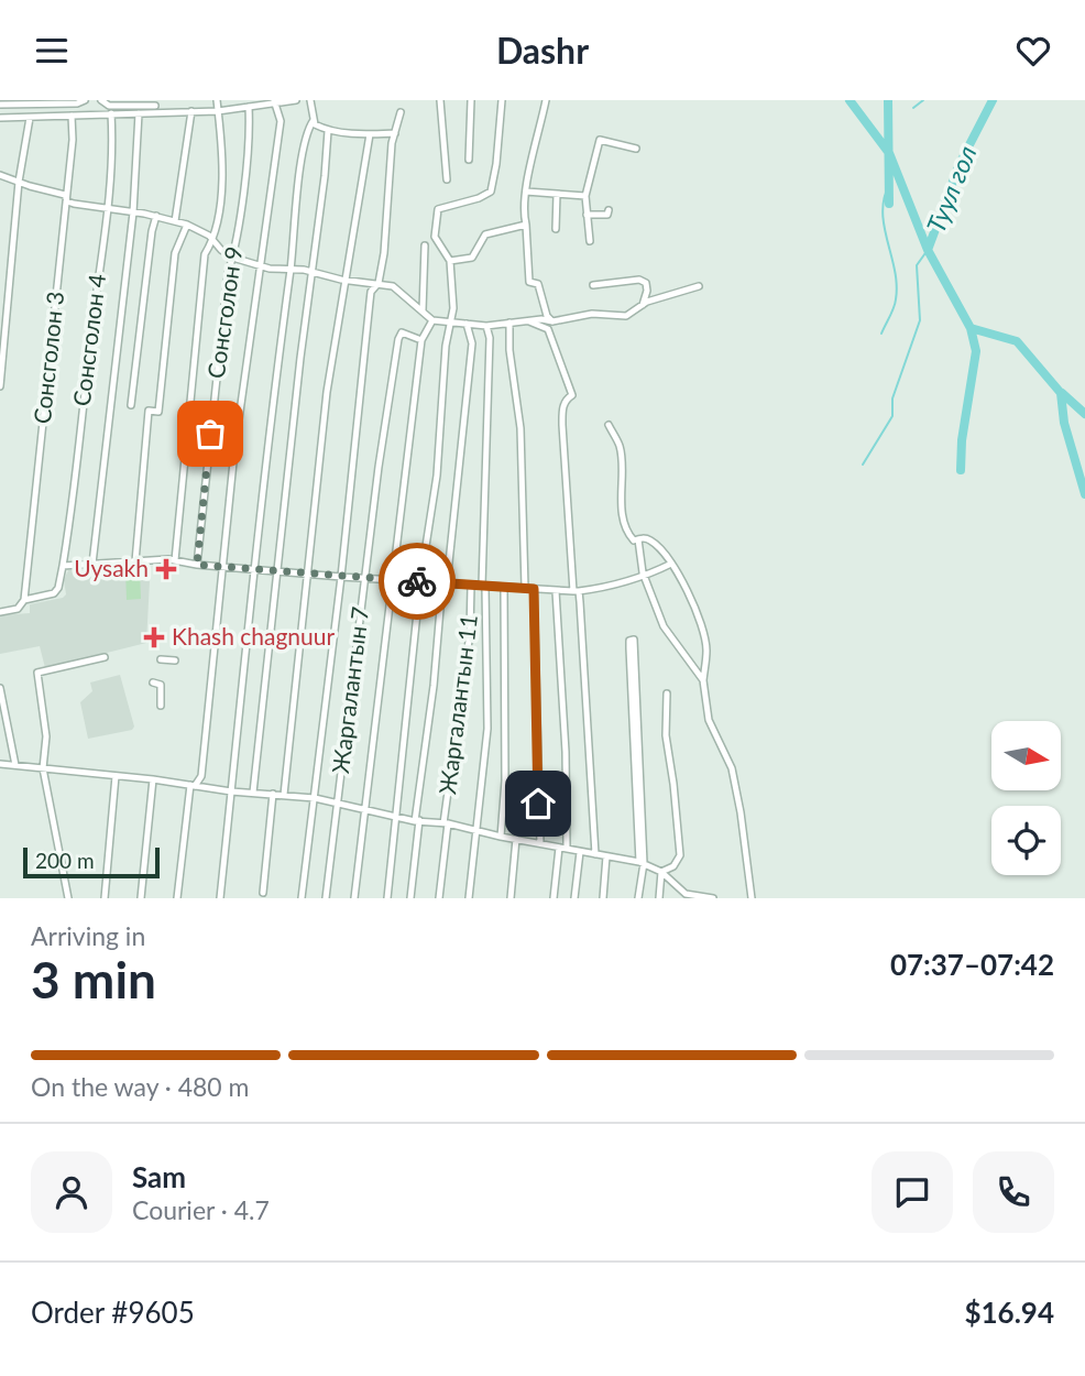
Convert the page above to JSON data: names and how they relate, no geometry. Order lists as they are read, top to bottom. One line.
{"streets":{"street":["Сонсголон 9","Сонсголон 4","Сонсголон 3","Жаргалантын 7","Жаргалантын 11"]},"water":["Туул гол"],"places":{"health":["Uysakh","Khash chagnuur"]},"scale_bar":"200 m","north":"right","page":{"header":"Dashr","scale":"200 m","heading":["3 min","Arriving in","07:37–07:42"],"panel":["Sam","Courier · 4.7","Order #9605","$16.94"],"bar":"On the way · 480 m"}}
